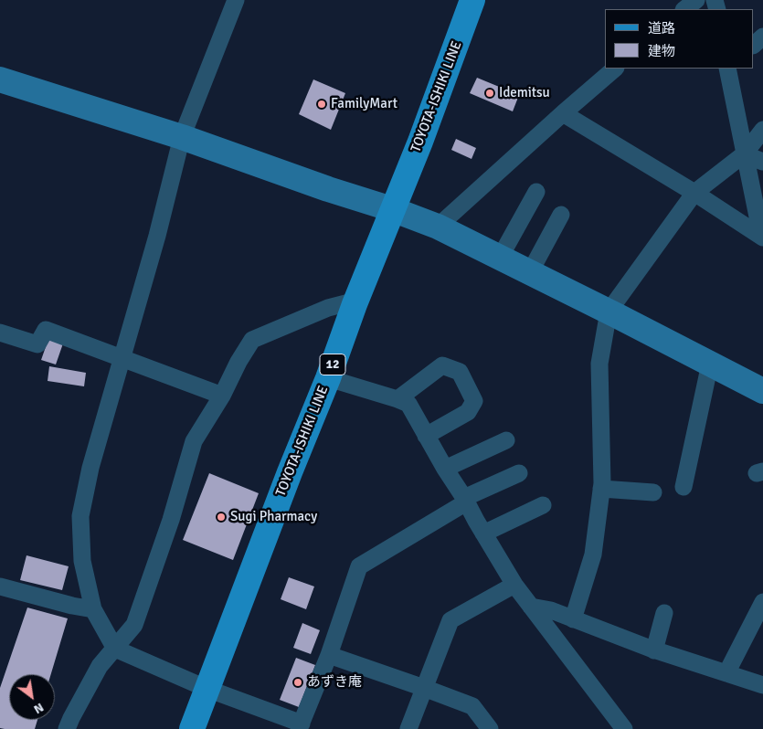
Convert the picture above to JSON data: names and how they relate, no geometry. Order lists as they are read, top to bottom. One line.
{"streets":{"main road":["TOYOTA-ISHIKI LINE","12"]},"places":["Idemitsu","FamilyMart","Sugi Pharmacy","あずき庵"],"legend":["道路","建物"],"north":"bottom right"}
